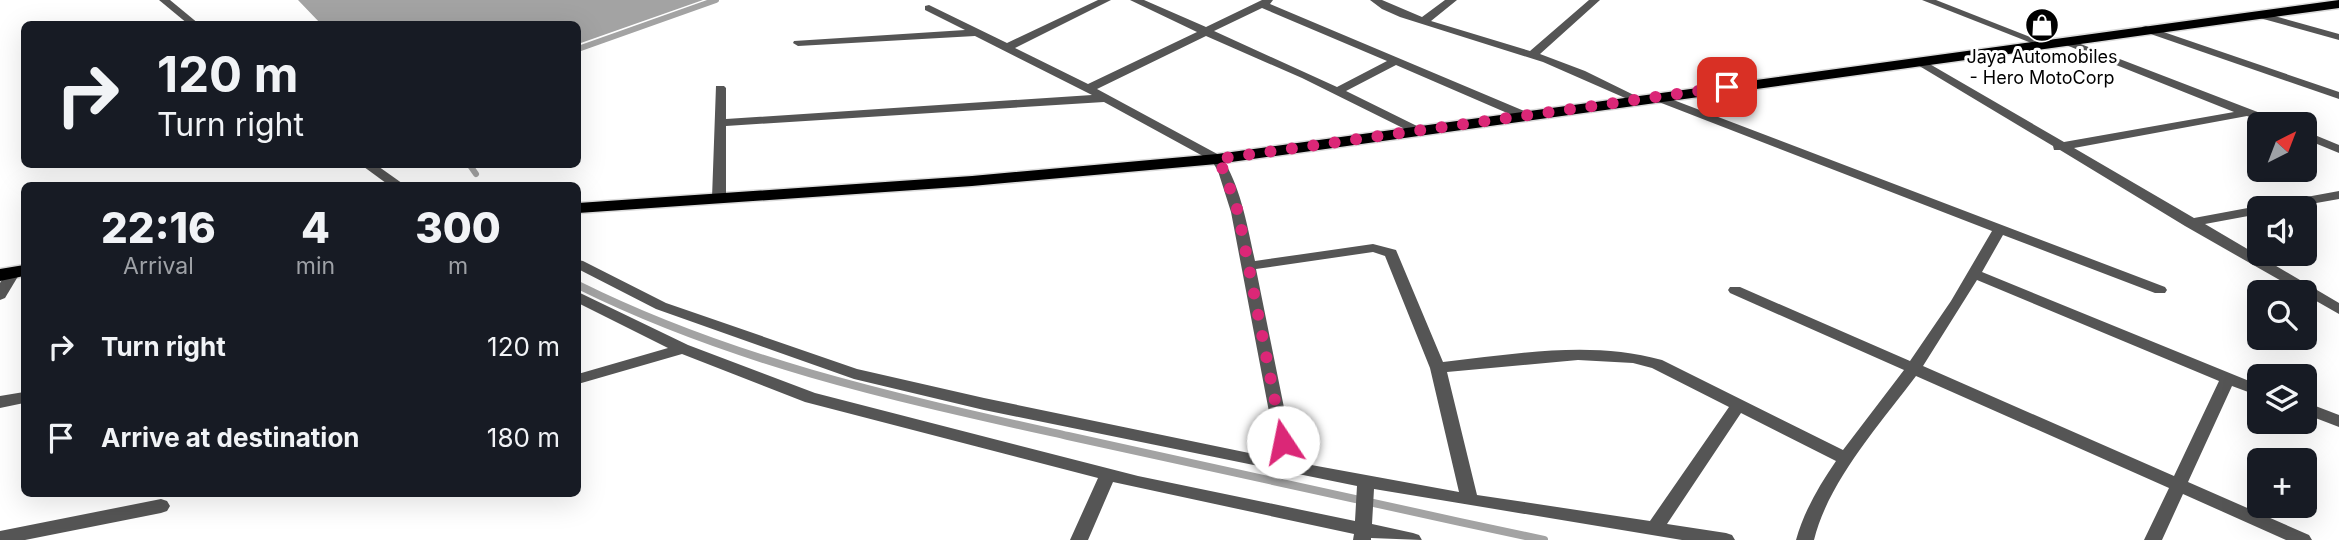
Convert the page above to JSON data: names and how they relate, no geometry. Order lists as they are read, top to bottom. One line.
{"places":{"shop":["Jaya Automobiles - Hero MotoCorp"]},"north":"top right","page":{"turn":["120 m","Turn right"],"map_buttons":"+","eta":["22:16","Arrival","4","min","300","m"],"list":[{"name":"Turn right","value":"120 m"},{"name":"Arrive at destination","value":"180 m"}]}}
